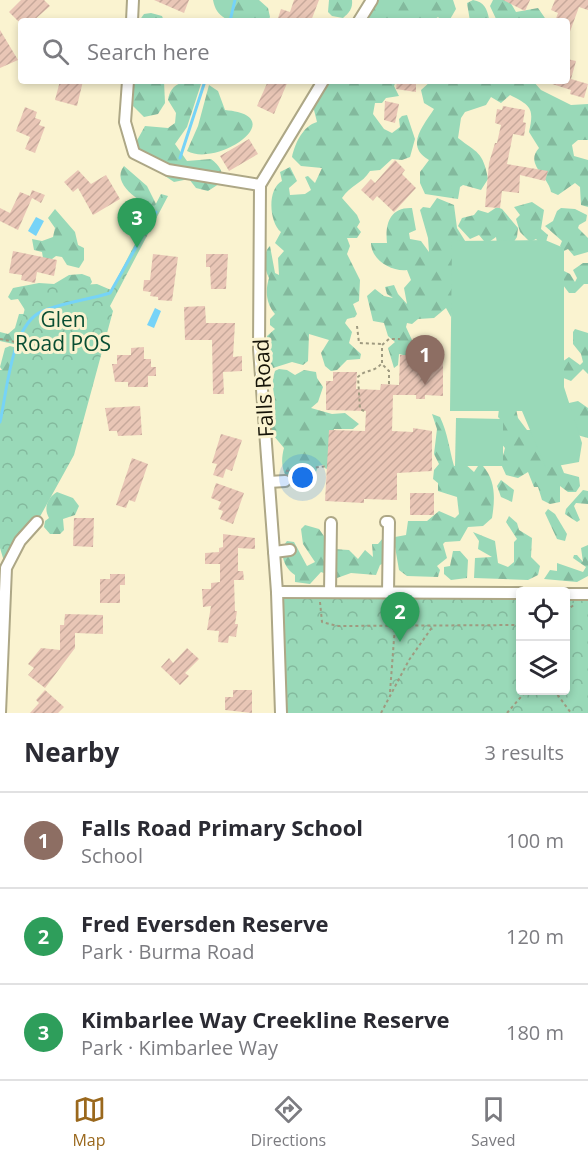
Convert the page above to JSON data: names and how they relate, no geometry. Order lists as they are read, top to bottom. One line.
{"streets":{"street":["Falls Road"]},"parks":["Glen Road POS"],"page":{"search":"Search here","pins":["3","1","2"],"heading":["Nearby","3 results"],"list":[{"mark":"1","name":"Falls Road Primary School","note":"School","value":"100 m"},{"mark":"2","name":"Fred Eversden Reserve","note":"Park · Burma Road","value":"120 m"},{"mark":"3","name":"Kimbarlee Way Creekline Reserve","note":"Park · Kimbarlee Way","value":"180 m"}],"nav":["Map","Directions","Saved"]}}
